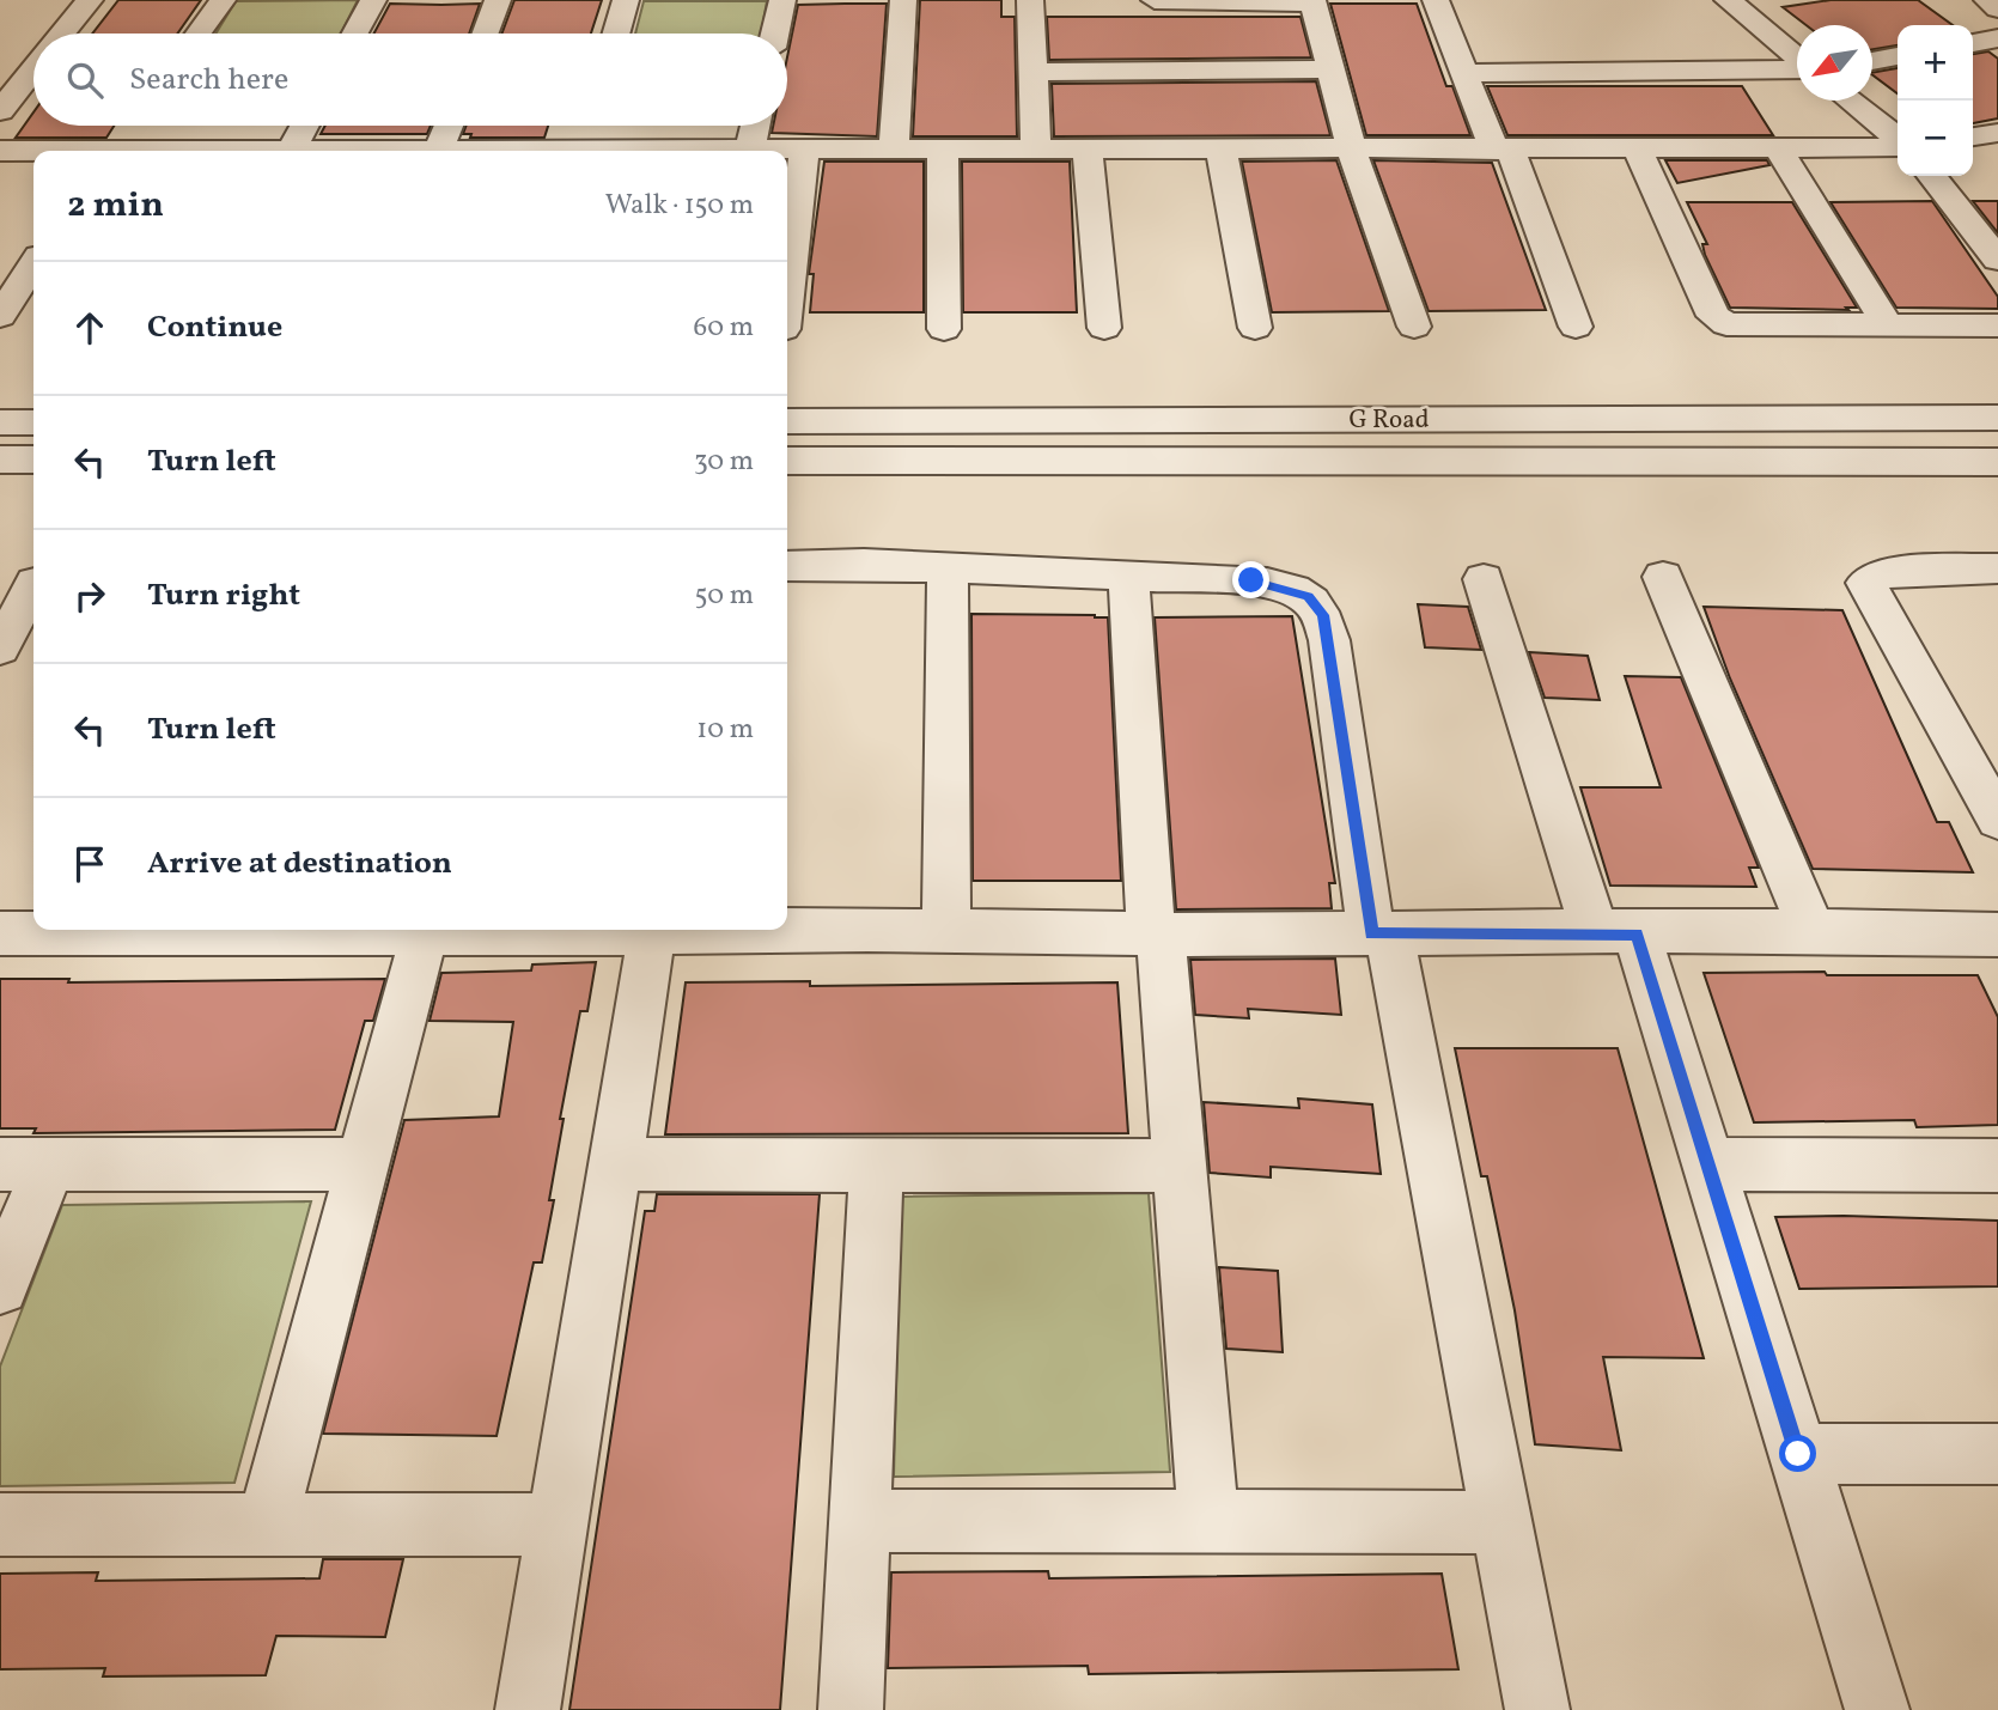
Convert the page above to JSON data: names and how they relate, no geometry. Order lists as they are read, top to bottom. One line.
{"streets":{"street":["G Road"]},"north":"bottom left","page":{"map_buttons":["+","−"],"search":"Search here","heading":["2 min","Walk · 150 m"],"list":[["Continue","60 m"],["Turn left","30 m"],["Turn right","50 m"],["Turn left","10 m"],"Arrive at destination"]}}
